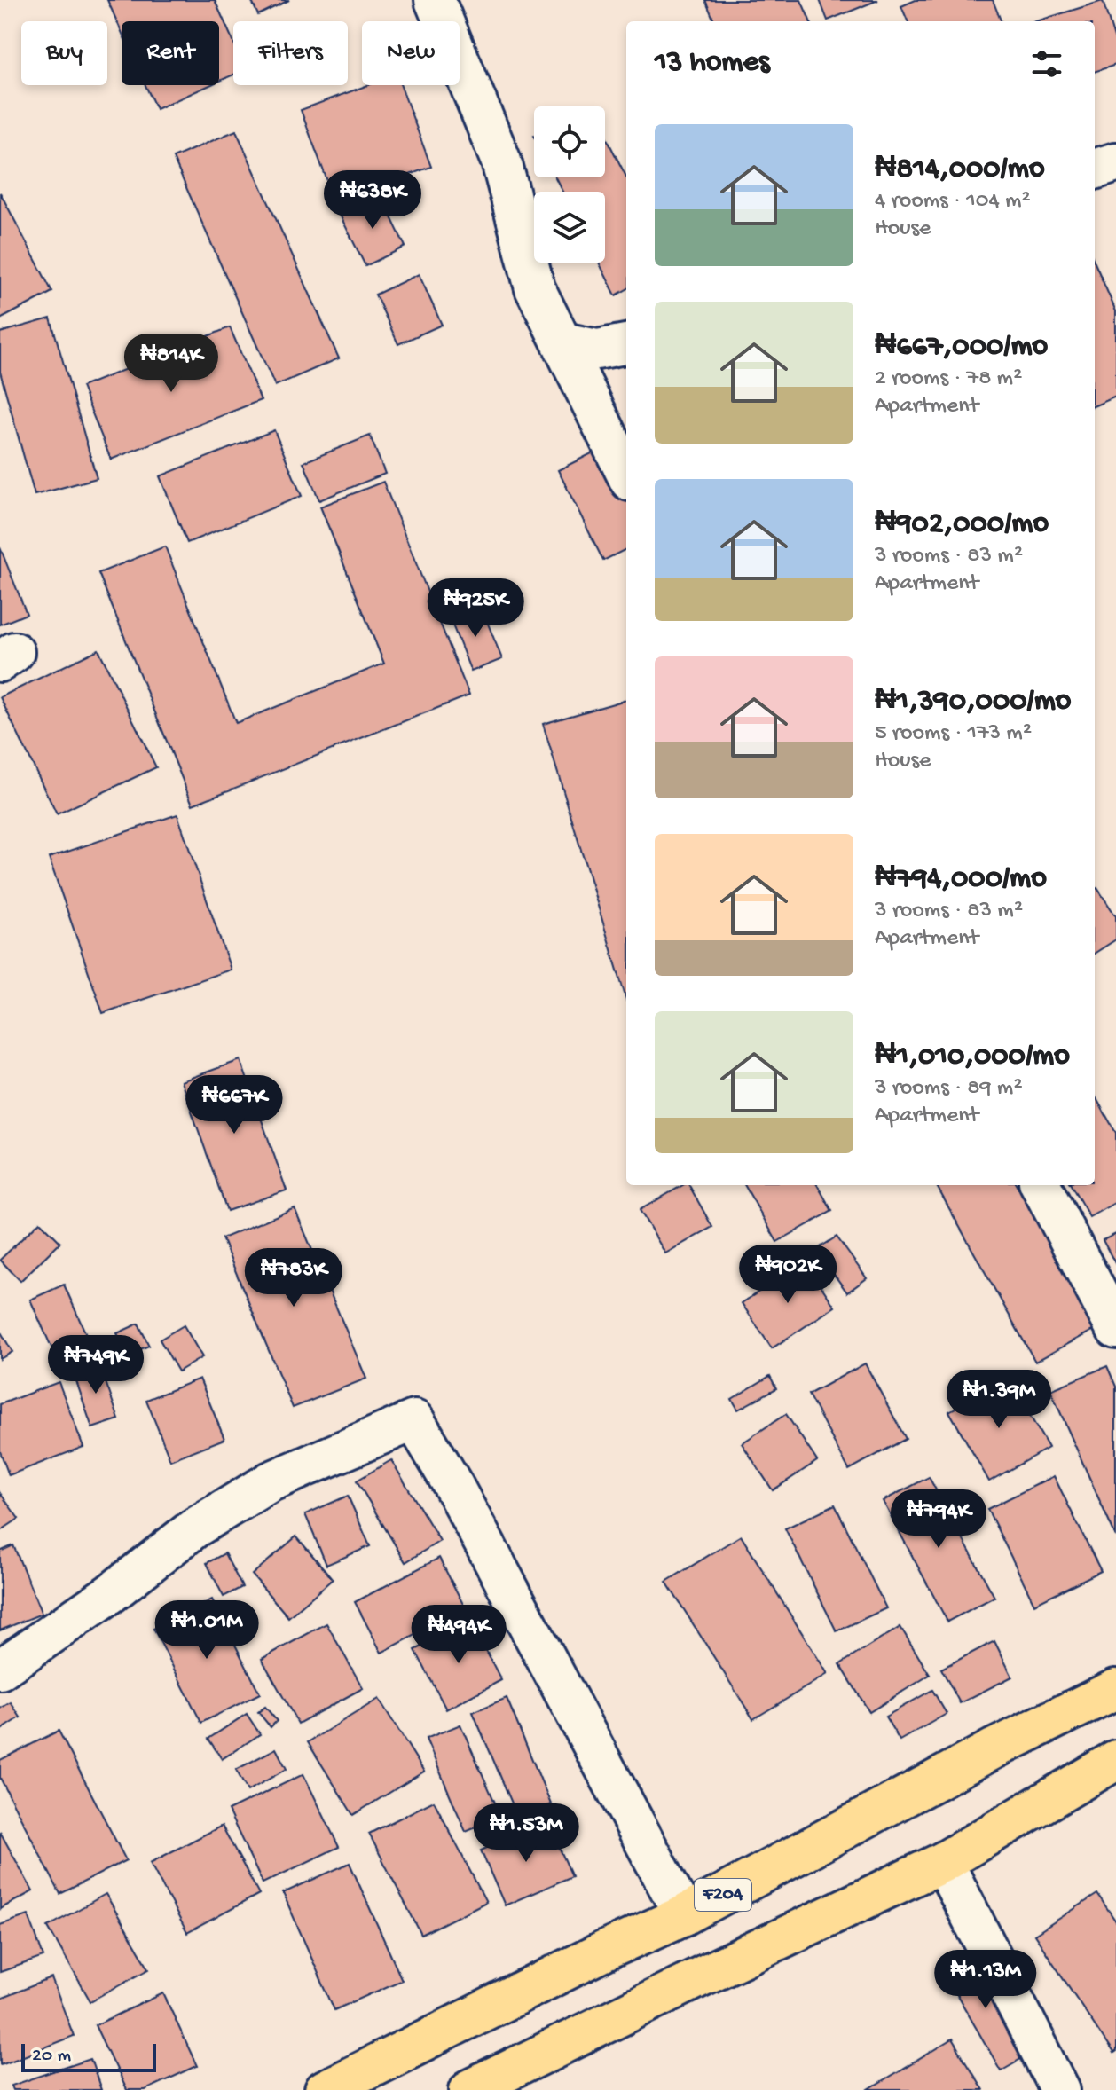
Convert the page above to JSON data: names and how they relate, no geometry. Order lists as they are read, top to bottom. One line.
{"streets":{"main road":["F204"]},"scale_bar":"20 m","page":{"chip":["Buy","Rent","Filters","New"],"heading":"13 homes","list":[{"name":"₦814,000/mo","note":"4 rooms · 104 m² · House"},{"name":"₦667,000/mo","note":"2 rooms · 78 m² · Apartment"},{"name":"₦902,000/mo","note":"3 rooms · 83 m² · Apartment"},{"name":"₦1,390,000/mo","note":"5 rooms · 173 m² · House"},{"name":"₦794,000/mo","note":"3 rooms · 83 m² · Apartment"},{"name":"₦1,010,000/mo","note":"3 rooms · 89 m² · Apartment"}],"price":["₦638K","₦814K","₦925K","₦667K","₦902K","₦783K","₦749K","₦1.39M","₦794K","₦1.01M","₦494K","₦1.53M","₦1.13M"],"scale":"20 m"}}
